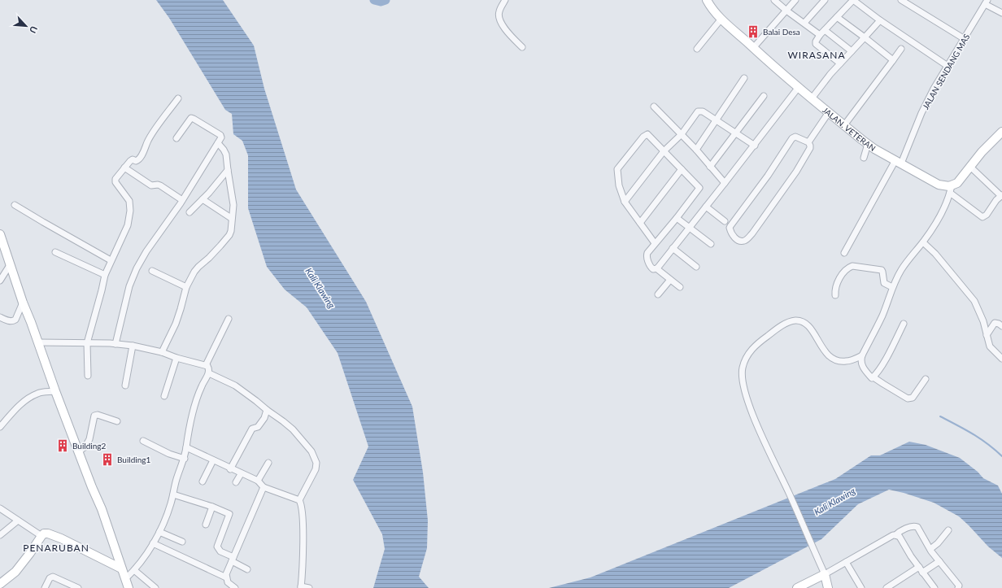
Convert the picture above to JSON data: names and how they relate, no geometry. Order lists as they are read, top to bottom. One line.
{"streets":{"street":["JALAN SENDANG MAS","JALAN. VETERAN"]},"crossings":[["JALAN SENDANG MAS","JALAN. VETERAN"]],"districts":["WIRASANA","PENARUBAN"],"water":["Kali Klawing"],"places":{"building":["Balai Desa","Building2","Building1"]},"north":"bottom right"}
